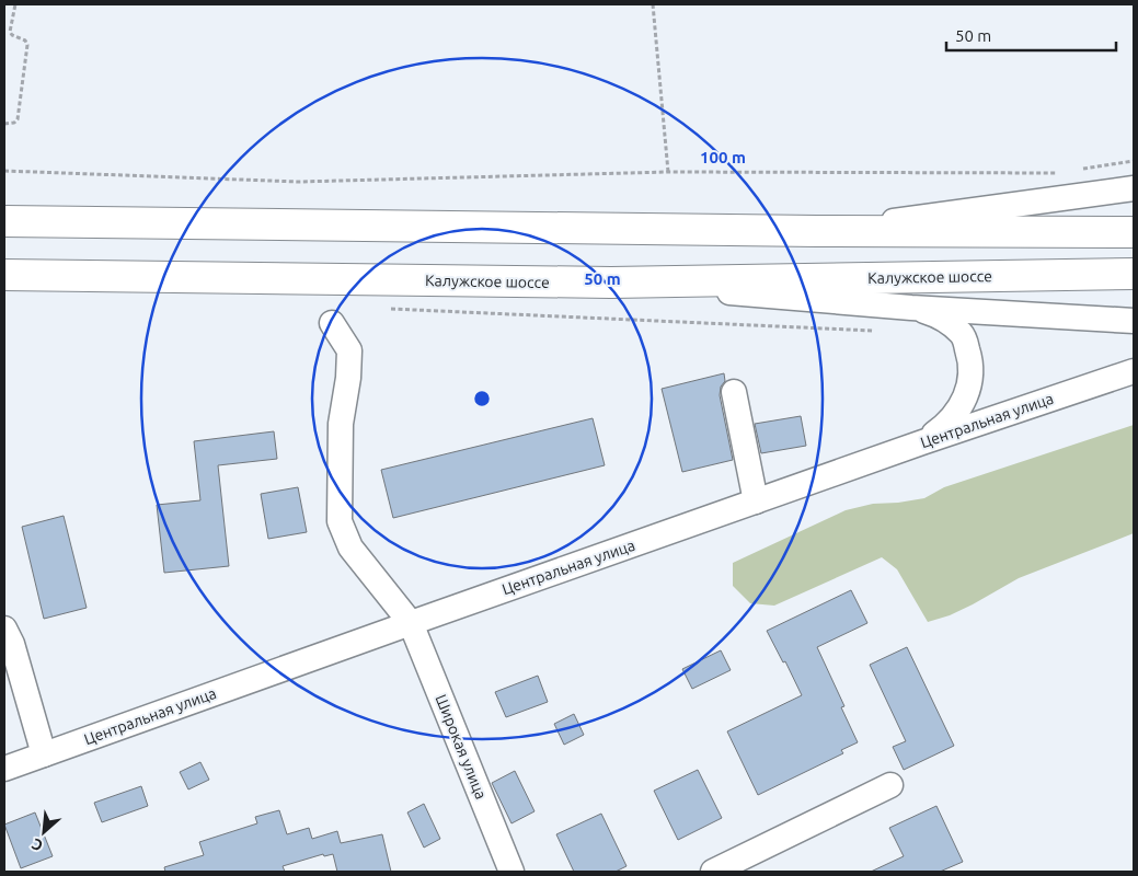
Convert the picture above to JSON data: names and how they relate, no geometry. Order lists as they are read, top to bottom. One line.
{"streets":{"highway":["Калужское шоссе"],"street":["Центральная улица","Широкая улица"]},"crossings":[["Центральная улица","Широкая улица"]],"scale_bar":"50 m","north":"bottom left","rings":["100 m","50 m"]}
